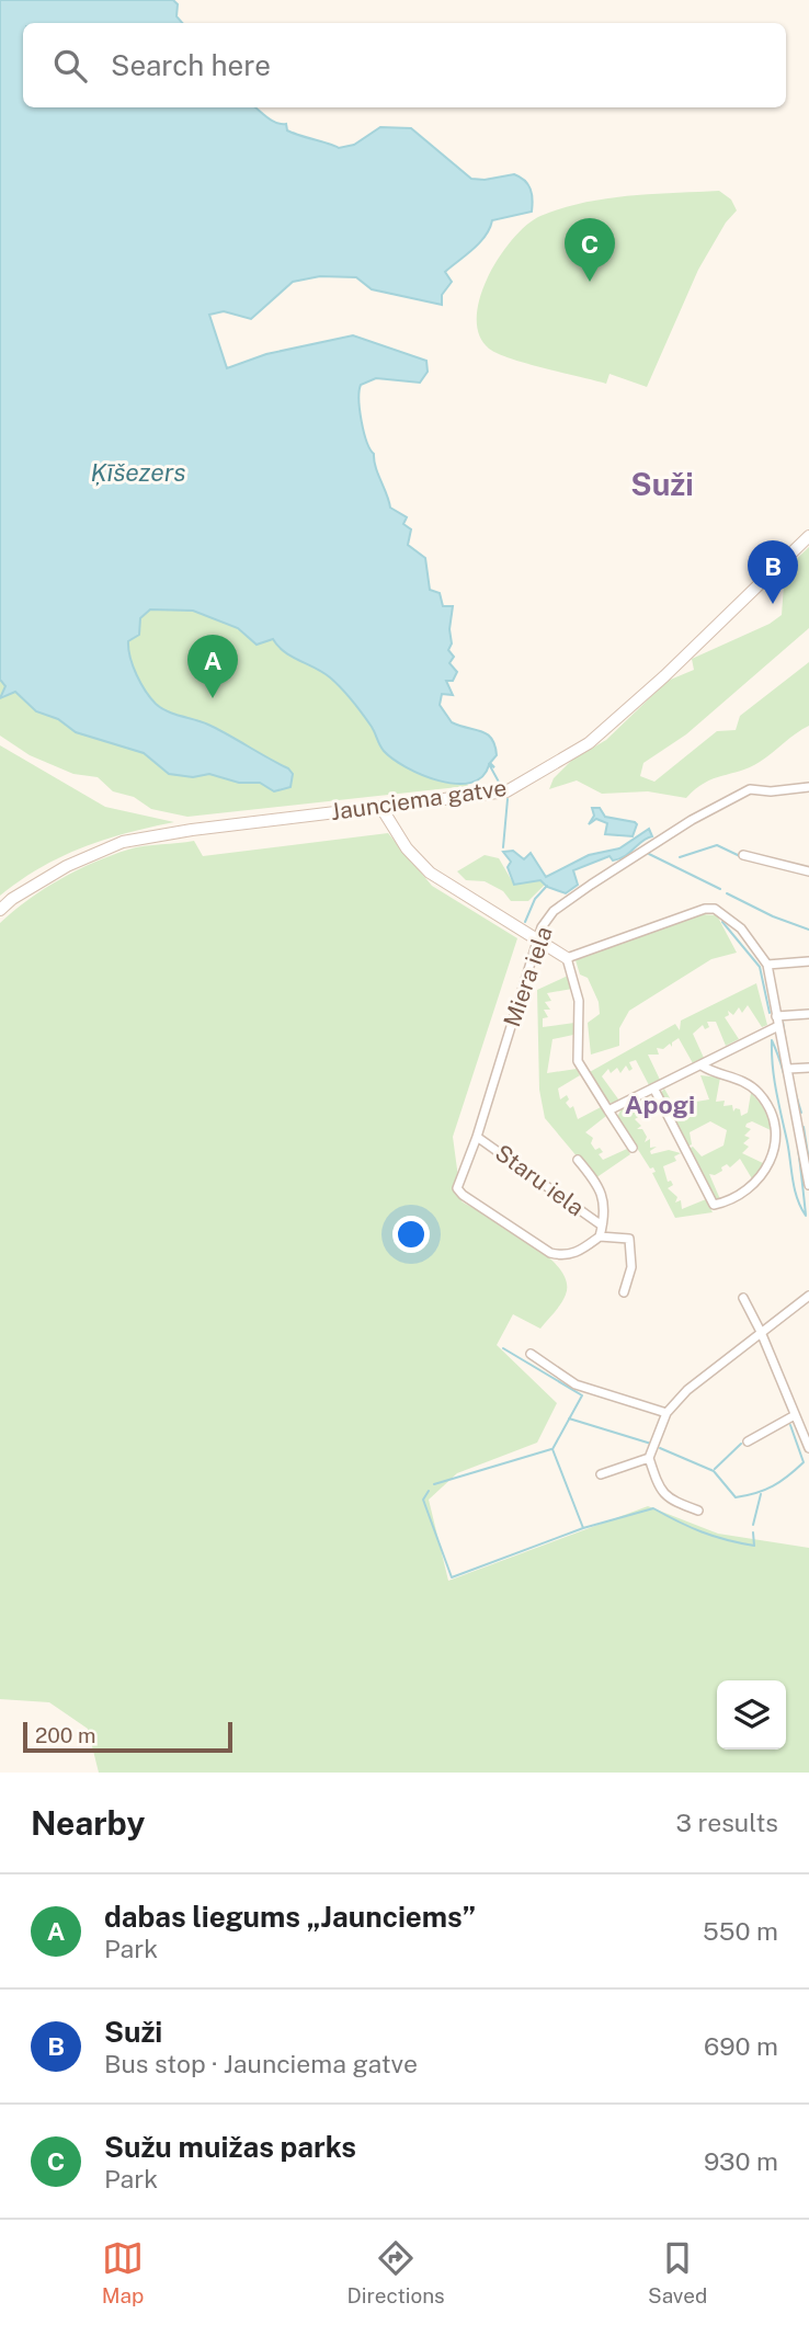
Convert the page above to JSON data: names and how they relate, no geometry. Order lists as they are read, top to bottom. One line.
{"streets":{"main road":["Jaunciema gatve"],"street":["Miera iela","Staru iela"]},"crossings":[["Miera iela","Staru iela"]],"districts":["Suži","Apogi"],"water":["Ķīšezers"],"scale_bar":"200 m","page":{"search":"Search here","pins":["C","B","A"],"scale":"200 m","heading":["Nearby","3 results"],"list":[{"mark":"A","name":"dabas liegums „Jaunciems”","note":"Park","value":"550 m"},{"mark":"B","name":"Suži","note":"Bus stop · Jaunciema gatve","value":"690 m"},{"mark":"C","name":"Sužu muižas parks","note":"Park","value":"930 m"}],"nav":["Map","Directions","Saved"]}}
